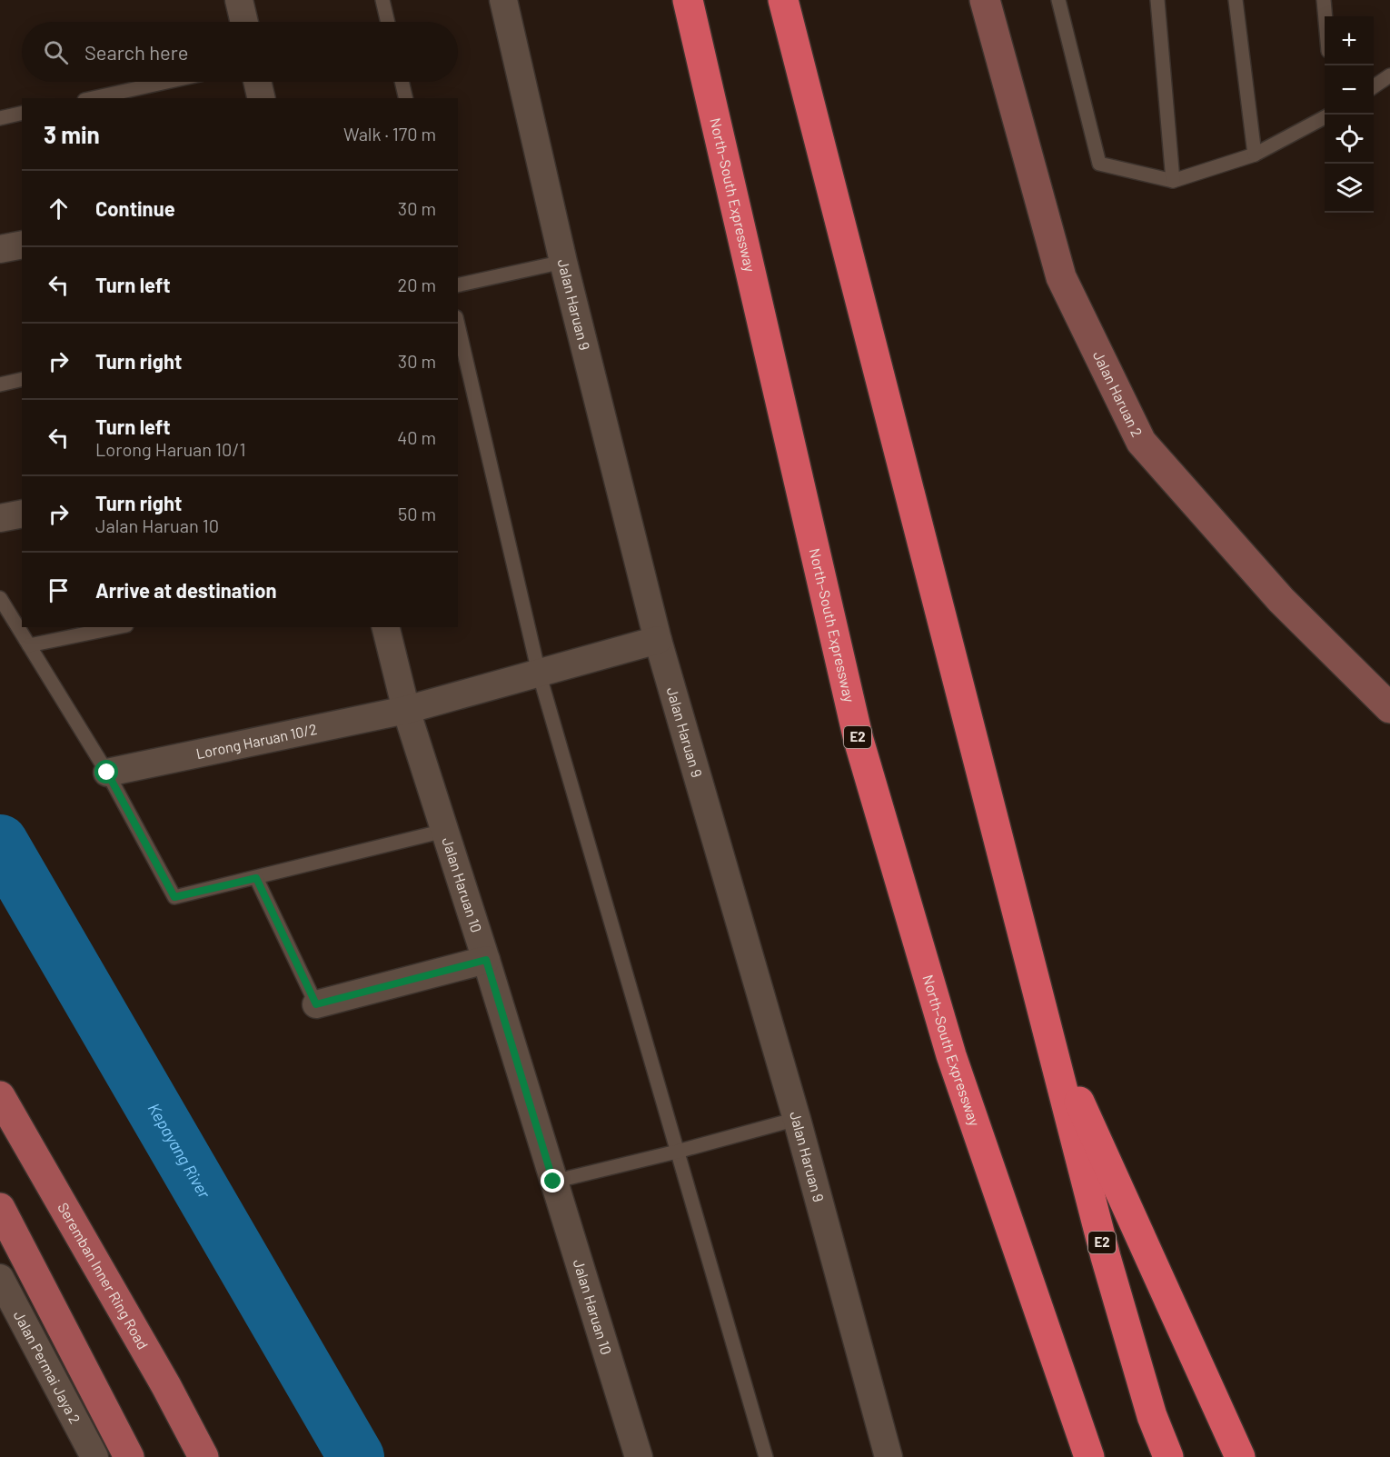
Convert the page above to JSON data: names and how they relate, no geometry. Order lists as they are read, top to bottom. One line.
{"streets":{"highway":["North–South Expressway","E2"],"main road":["Jalan Haruan 2","Seremban Inner Ring Road"],"street":["Jalan Haruan 9","Lorong Haruan 10/2","Jalan Haruan 10","Jalan Permai Jaya 2"]},"crossings":[["Jalan Haruan 9","Lorong Haruan 10/2"],["Lorong Haruan 10/2","Jalan Haruan 10"]],"water":["Kepayang River"],"page":{"map_buttons":["+","−"],"search":"Search here","heading":["3 min","Walk · 170 m"],"list":[["Continue","30 m"],["Turn left","20 m"],["Turn right","30 m"],["Turn left","Lorong Haruan 10/1","40 m"],["Turn right","Jalan Haruan 10","50 m"],"Arrive at destination"]}}
